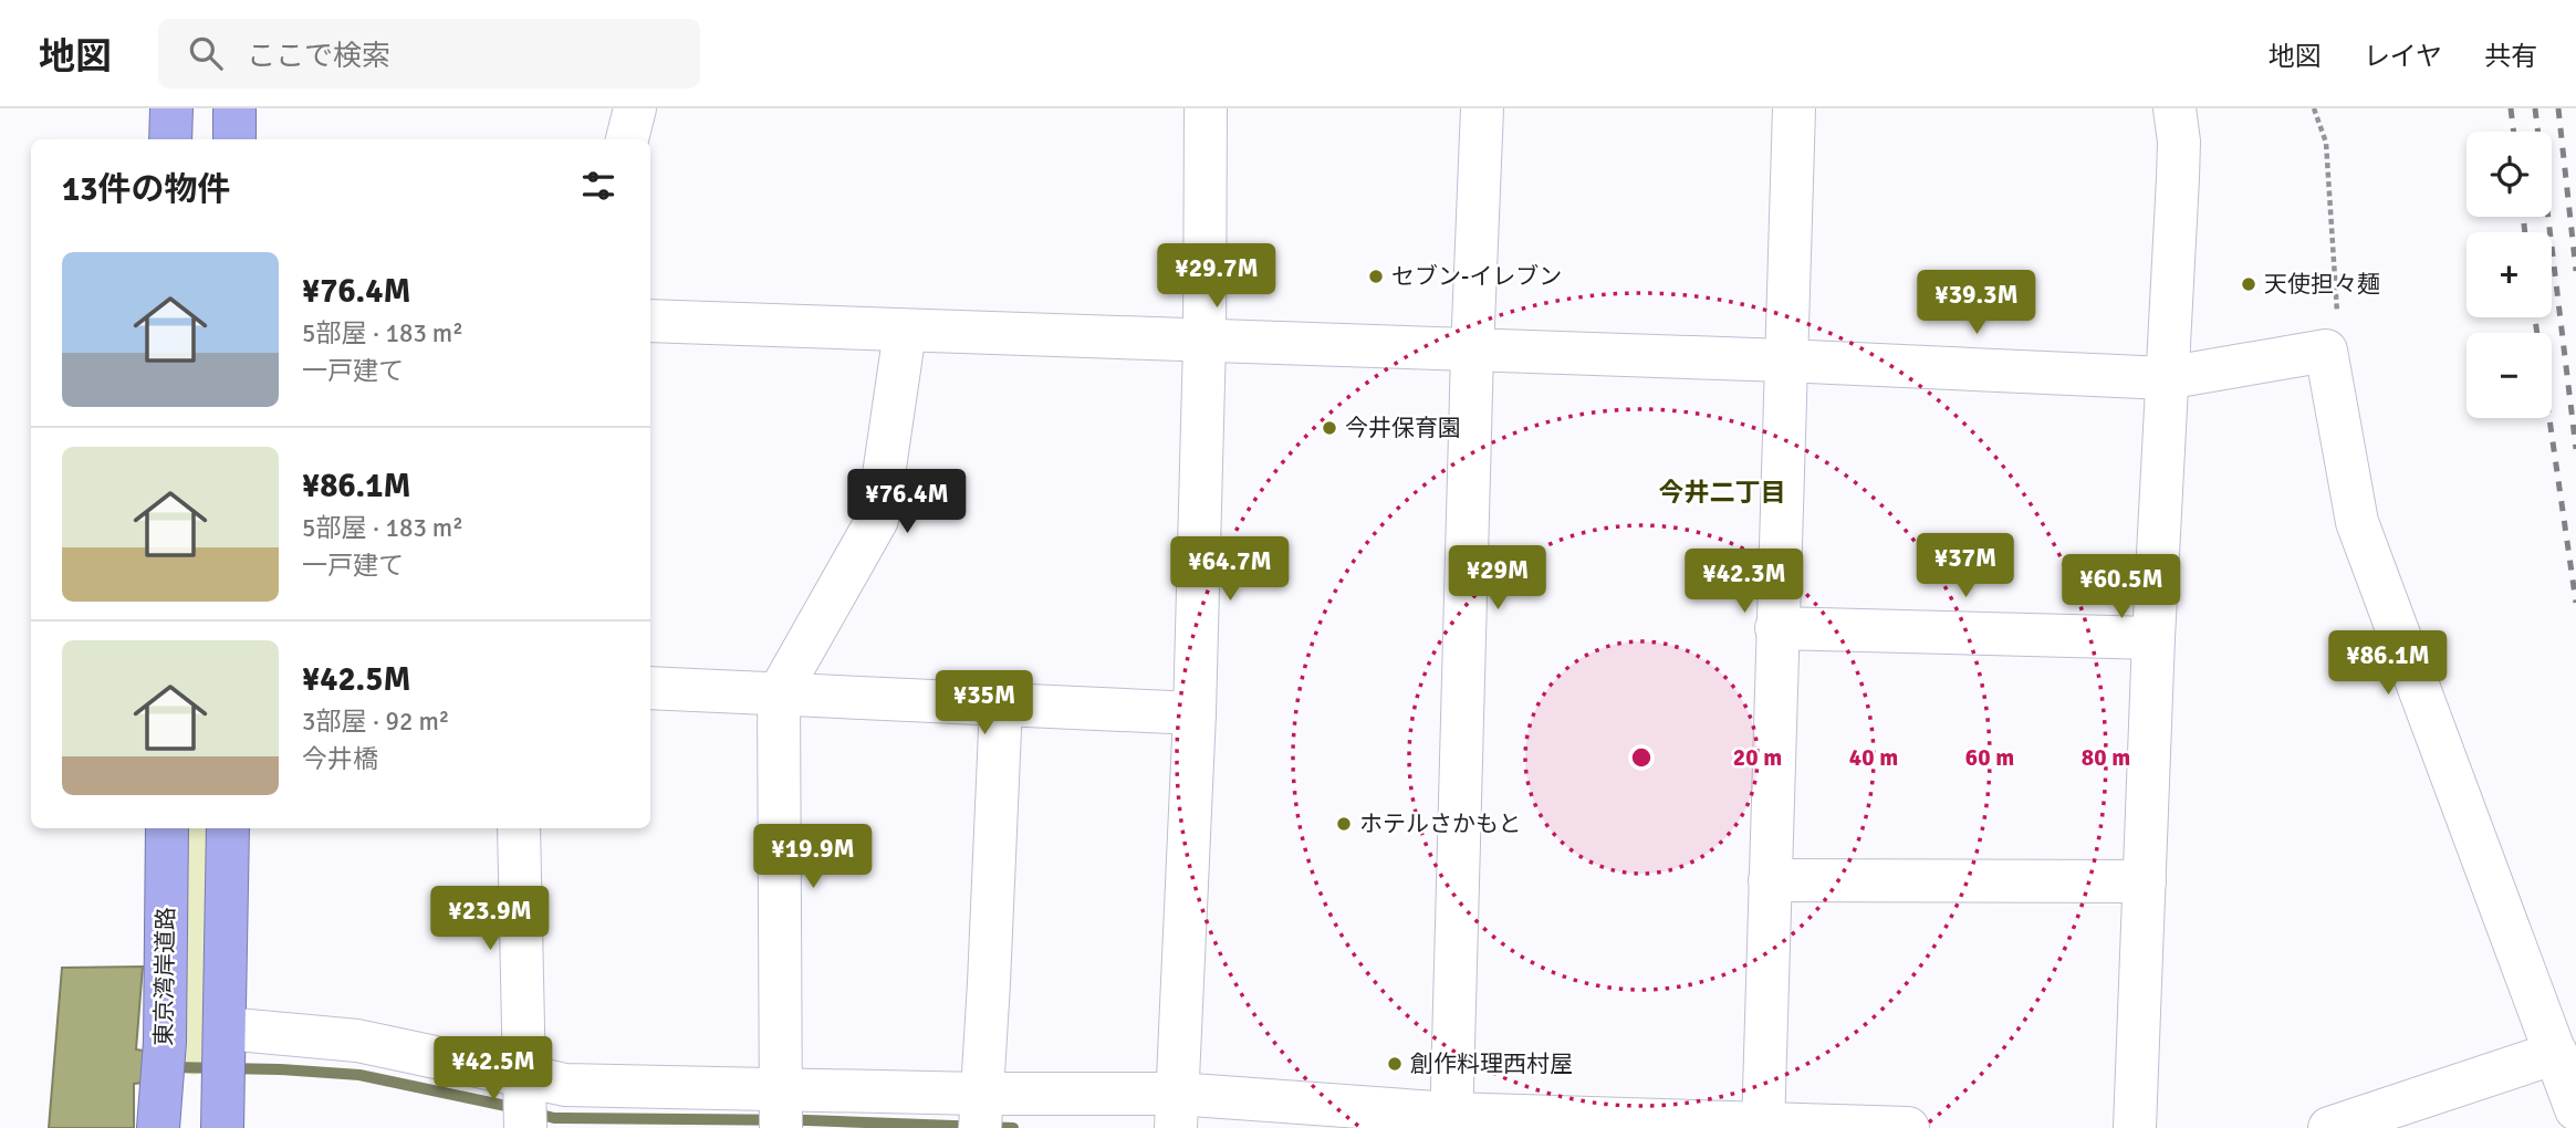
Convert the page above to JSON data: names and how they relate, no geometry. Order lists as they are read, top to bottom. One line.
{"streets":{"highway":["東京湾岸道路"]},"districts":["今井二丁目"],"places":["セブン-イレブン","天使担々麺","今井保育園","ホテルさかもと","創作料理西村屋"],"page":{"header":"地図","search":"ここで検索","nav":["地図","レイヤ","共有"],"map_buttons":["+","−"],"heading":"13件の物件","list":[{"name":"¥76.4M","note":"5部屋 · 183 m² · 一戸建て"},{"name":"¥86.1M","note":"5部屋 · 183 m² · 一戸建て"},{"name":"¥42.5M","note":"3部屋 · 92 m² · 今井橋"}],"price":["¥29.7M","¥39.3M","¥76.4M","¥37M","¥64.7M","¥29M","¥42.3M","¥60.5M","¥86.1M","¥35M","¥19.9M","¥23.9M","¥42.5M"]},"rings":["20 m","40 m","60 m","80 m"]}
